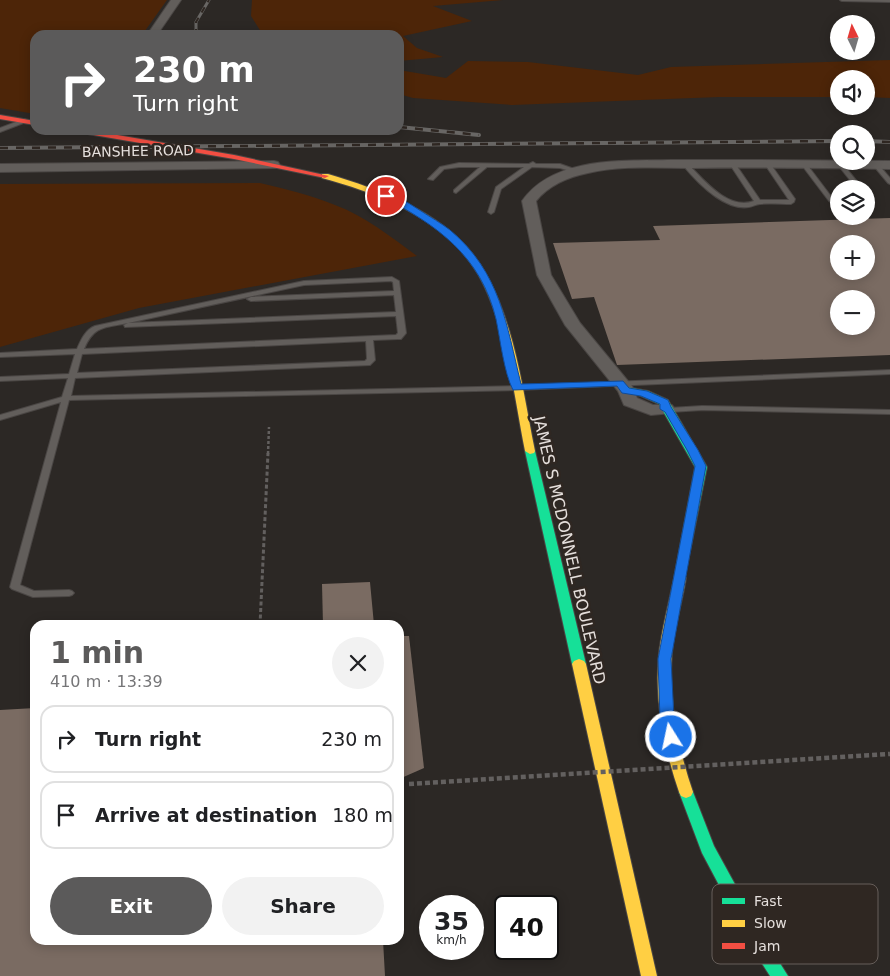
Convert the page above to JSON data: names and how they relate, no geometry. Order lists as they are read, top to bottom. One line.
{"streets":{"main road":["JAMES S MCDONNELL BOULEVARD"],"street":["BANSHEE ROAD"]},"crossings":[["BANSHEE ROAD","JAMES S MCDONNELL BOULEVARD"]],"legend":["Fast","Slow","Jam"],"north":"top","page":{"map_buttons":["+","−"],"turn":["230 m","Turn right"],"heading":["1 min","410 m · 13:39"],"list":[{"name":"Turn right","value":"230 m"},{"name":"Arrive at destination","value":"180 m"}],"buttons":["Exit","Share"],"speed":"35 km/h","limit":"40"}}
